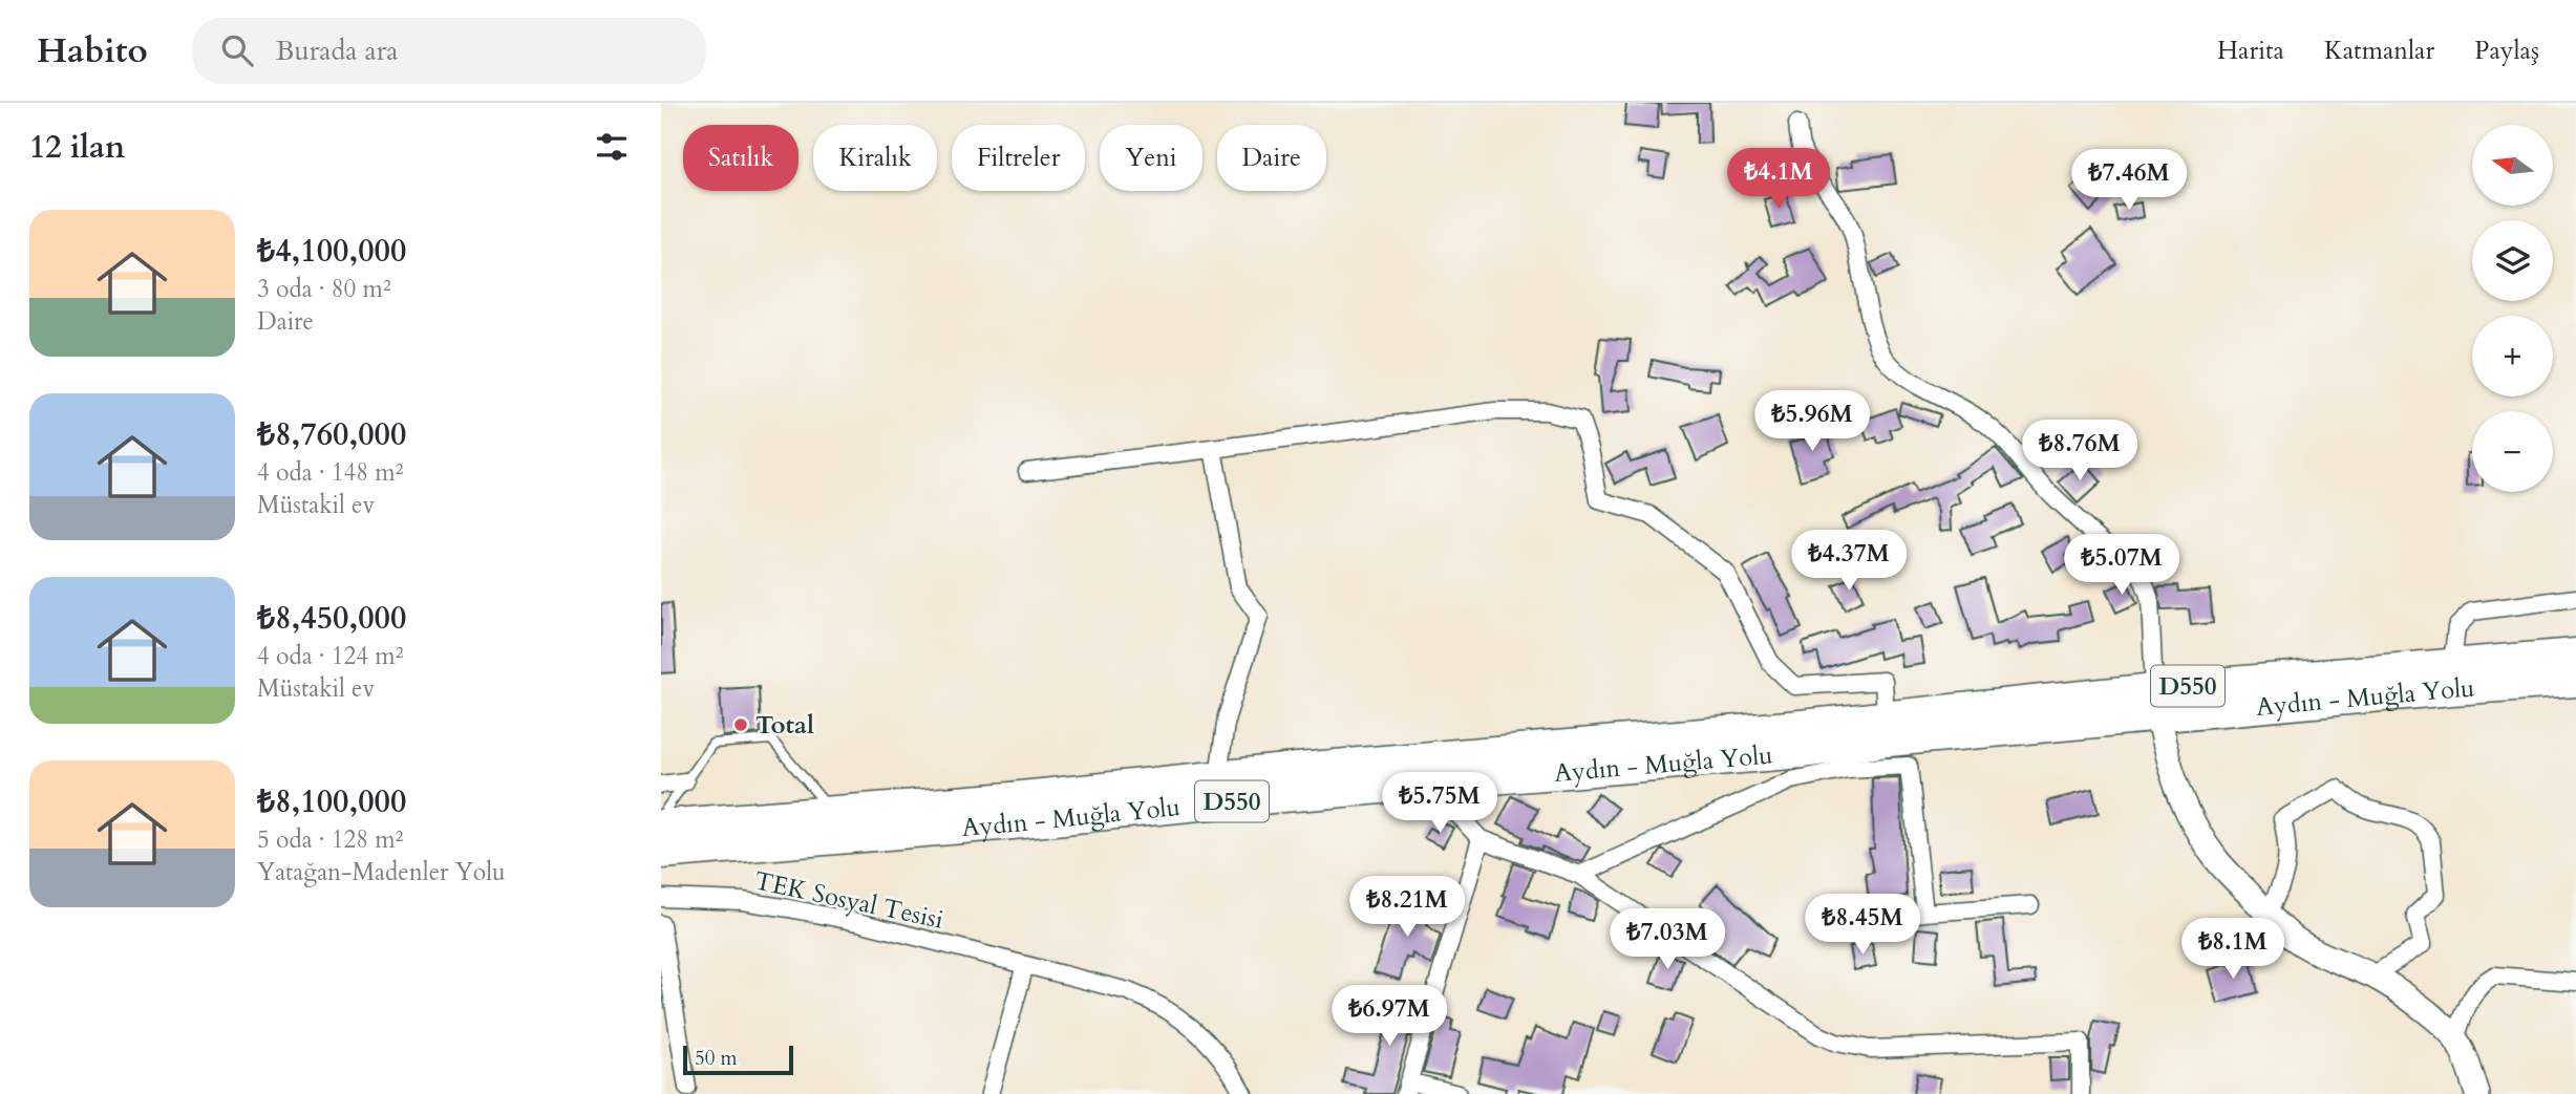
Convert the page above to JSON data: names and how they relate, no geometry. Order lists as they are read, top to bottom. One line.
{"streets":{"highway":["D550","Aydın - Muğla Yolu"],"street":["TEK Sosyal Tesisi"]},"places":["Total"],"scale_bar":"50 m","north":"left","page":{"header":"Habito","search":"Burada ara","nav":["Harita","Katmanlar","Paylaş"],"heading":"12 ilan","map_buttons":["+","−"],"chip":["Satılık","Kiralık","Filtreler","Yeni","Daire"],"price":["₺4.1M","₺7.46M","₺5.96M","₺8.76M","₺4.37M","₺5.07M","₺5.75M","₺8.21M","₺8.45M","₺7.03M","₺8.1M","₺6.97M"],"list":[{"name":"₺4,100,000","note":"3 oda · 80 m² · Daire"},{"name":"₺8,760,000","note":"4 oda · 148 m² · Müstakil ev"},{"name":"₺8,450,000","note":"4 oda · 124 m² · Müstakil ev"},{"name":"₺8,100,000","note":"5 oda · 128 m² · Yatağan-Madenler Yolu"}],"scale":"50 m"}}
